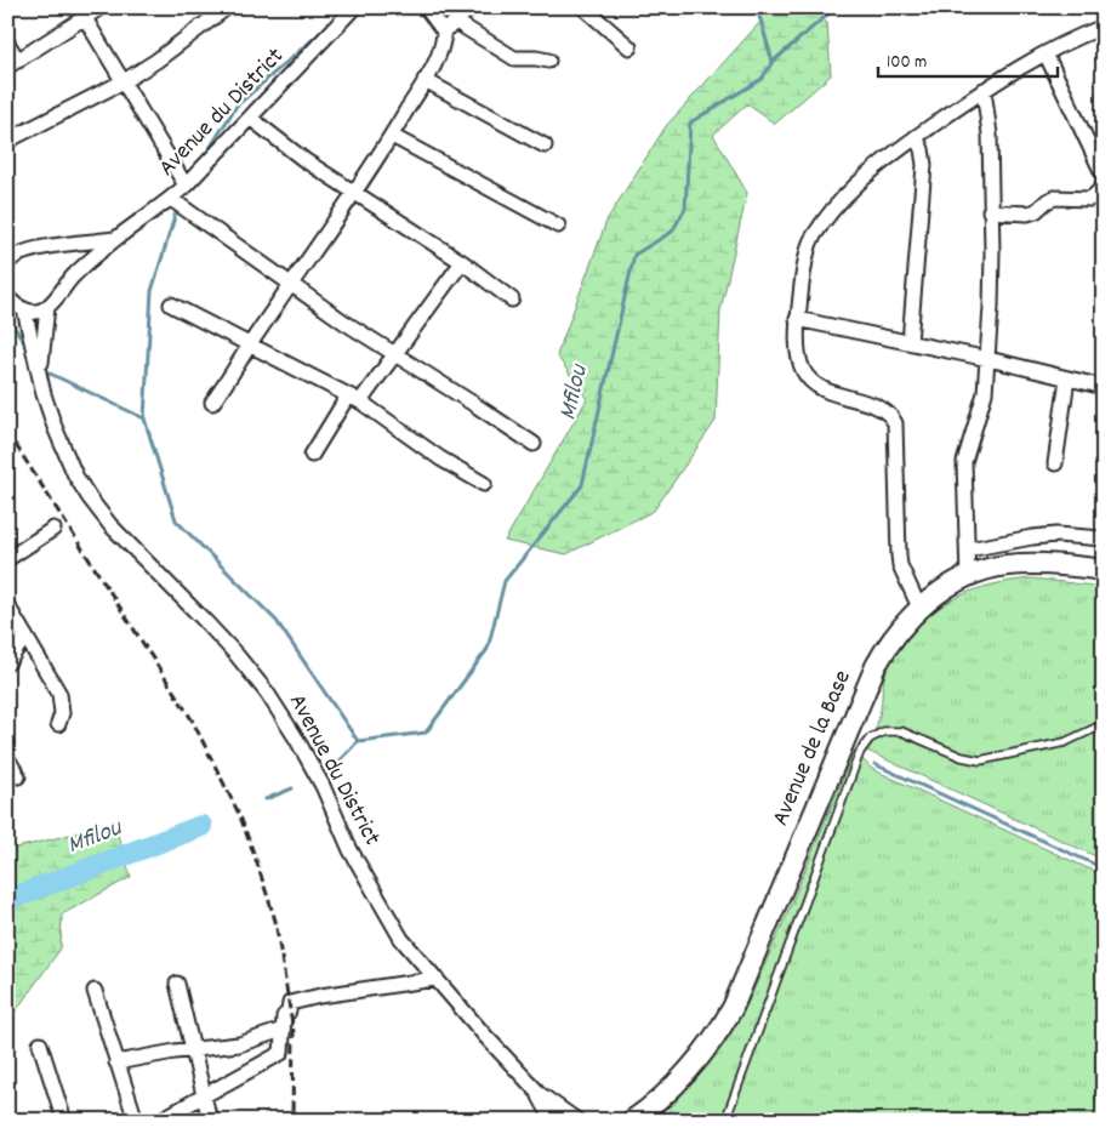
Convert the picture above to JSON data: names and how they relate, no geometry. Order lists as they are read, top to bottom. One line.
{"streets":{"main road":["Avenue de la Base"],"street":["Avenue du District"]},"water":["Mfilou"],"scale_bar":"100 m"}
